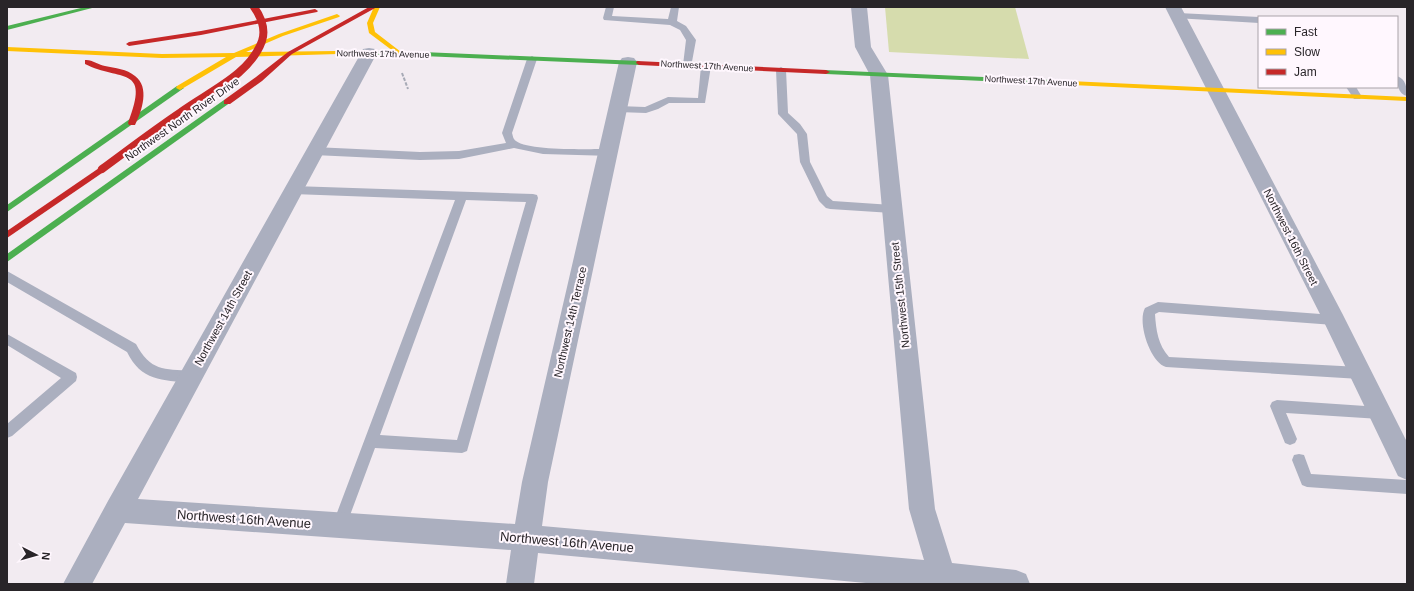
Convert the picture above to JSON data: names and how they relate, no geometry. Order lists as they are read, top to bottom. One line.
{"streets":{"main road":["Northwest 17th Avenue","Northwest North River Drive"],"street":["Northwest 16th Street","Northwest 15th Street","Northwest 14th Street","Northwest 14th Terrace","Northwest 16th Avenue"]},"crossings":[["Northwest 17th Avenue","Northwest North River Drive"],["Northwest 17th Avenue","Northwest 16th Street"],["Northwest 17th Avenue","Northwest 15th Street"],["Northwest 17th Avenue","Northwest 14th Street"],["Northwest 17th Avenue","Northwest 14th Terrace"],["Northwest 15th Street","Northwest 16th Avenue"],["Northwest 14th Street","Northwest 16th Avenue"],["Northwest 14th Terrace","Northwest 16th Avenue"]],"legend":["Fast","Slow","Jam"],"north":"right"}
